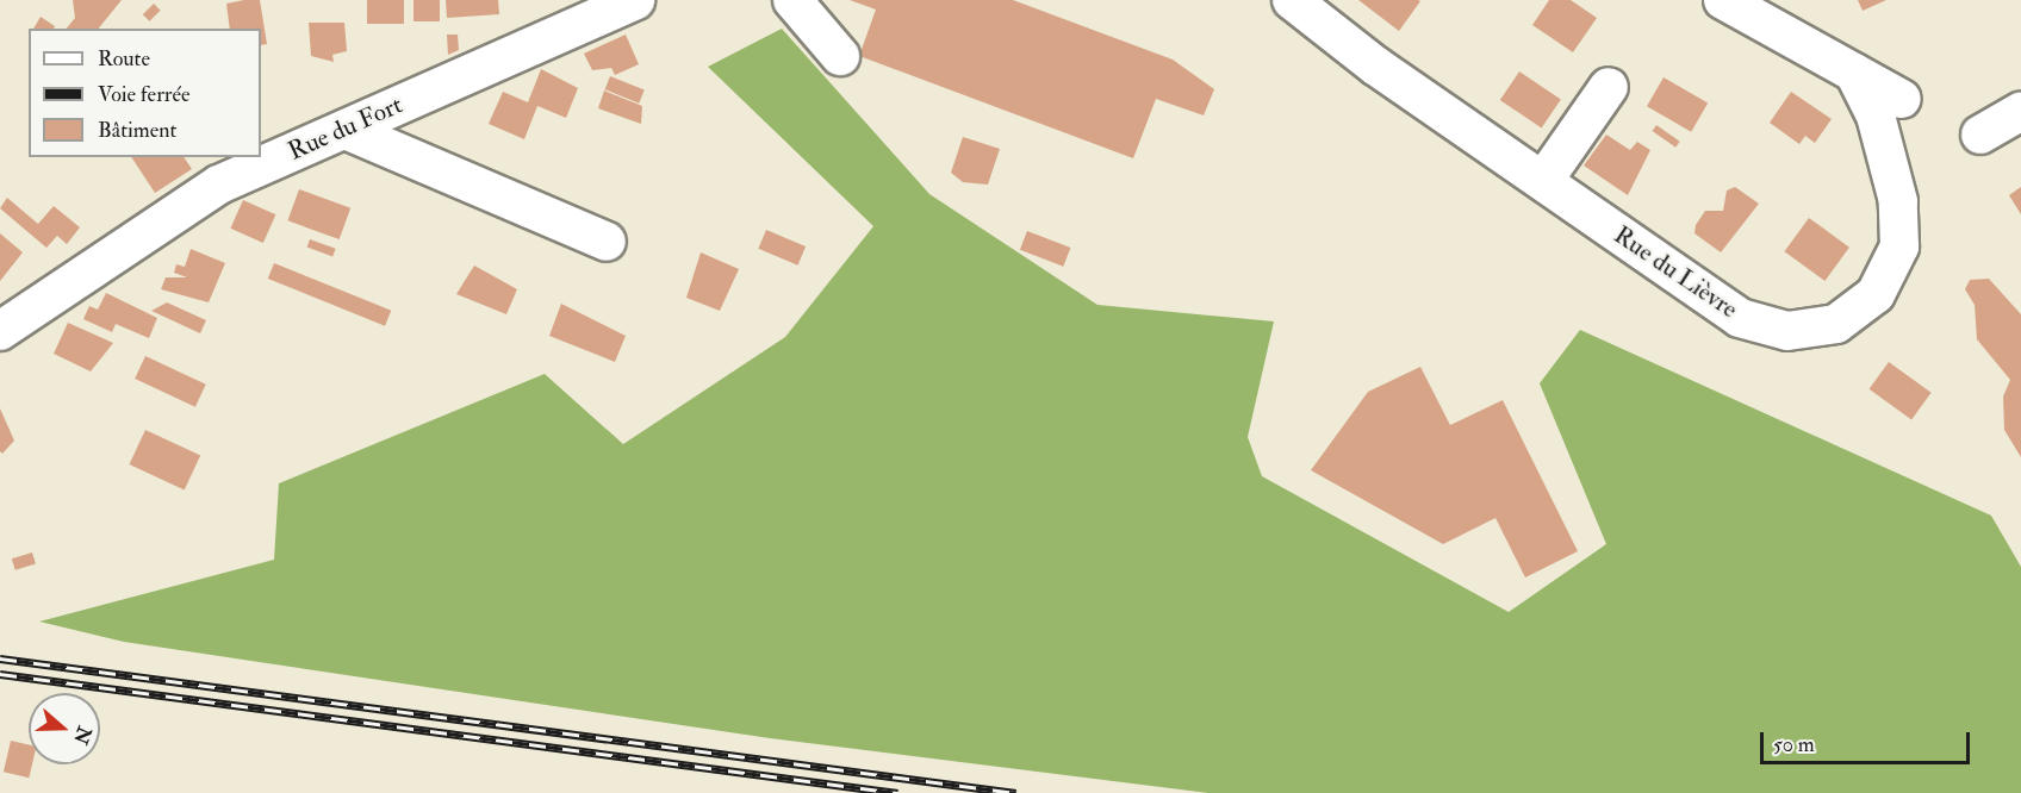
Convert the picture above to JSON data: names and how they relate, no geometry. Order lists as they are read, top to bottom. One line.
{"streets":{"street":["Rue du Fort","Rue du Lièvre"]},"legend":["Route","Voie ferrée","Bâtiment"],"scale_bar":"50 m","north":"right"}
